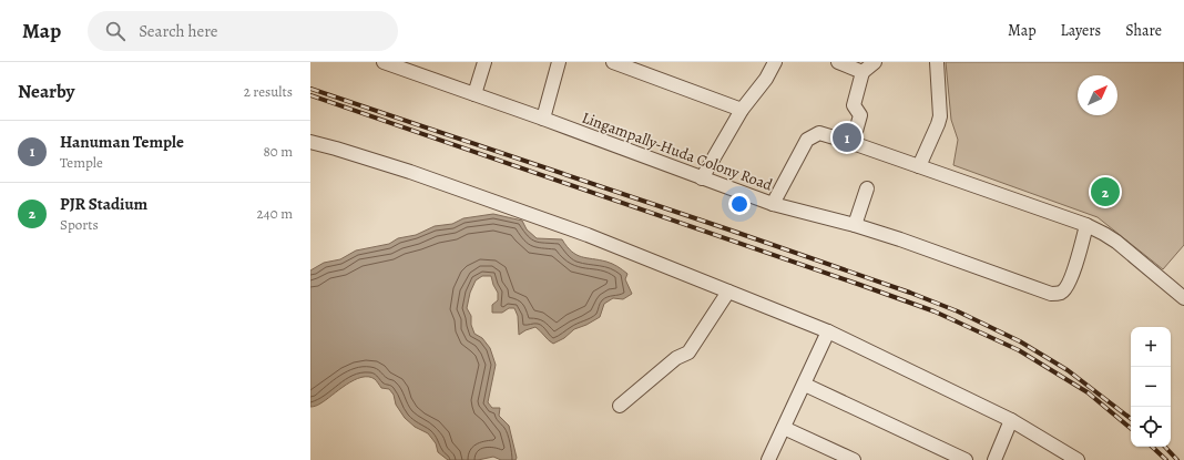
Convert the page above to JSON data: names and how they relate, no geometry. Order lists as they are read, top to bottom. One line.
{"streets":{"street":["Lingampally-Huda Colony Road"]},"north":"top right","page":{"header":"Map","search":"Search here","nav":["Map","Layers","Share"],"heading":["Nearby","2 results"],"list":[{"mark":"1","name":"Hanuman Temple","note":"Temple","value":"80 m"},{"mark":"2","name":"PJR Stadium","note":"Sports","value":"240 m"}],"pins":["1","2"],"map_buttons":["+","−"]}}
